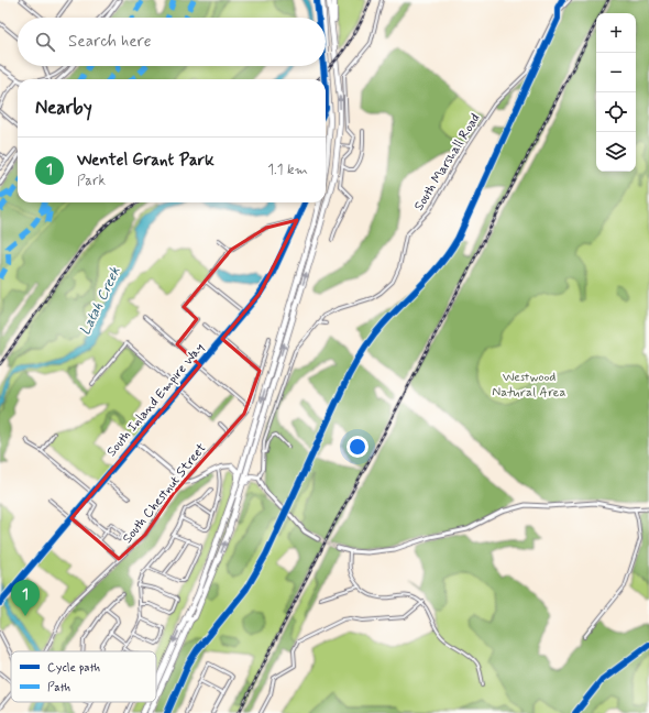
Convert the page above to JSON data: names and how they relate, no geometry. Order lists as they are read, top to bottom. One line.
{"streets":{"street":["South Marshall Road","South Inland Empire Way","South Chestnut Street"]},"water":["Latah Creek"],"parks":["Westwood Natural Area"],"legend":["Cycle path","Path"],"page":{"map_buttons":["+","−"],"search":"Search here","heading":"Nearby","list":[{"mark":"1","name":"Wentel Grant Park","note":"Park","value":"1.1 km"}],"pins":"1"}}
